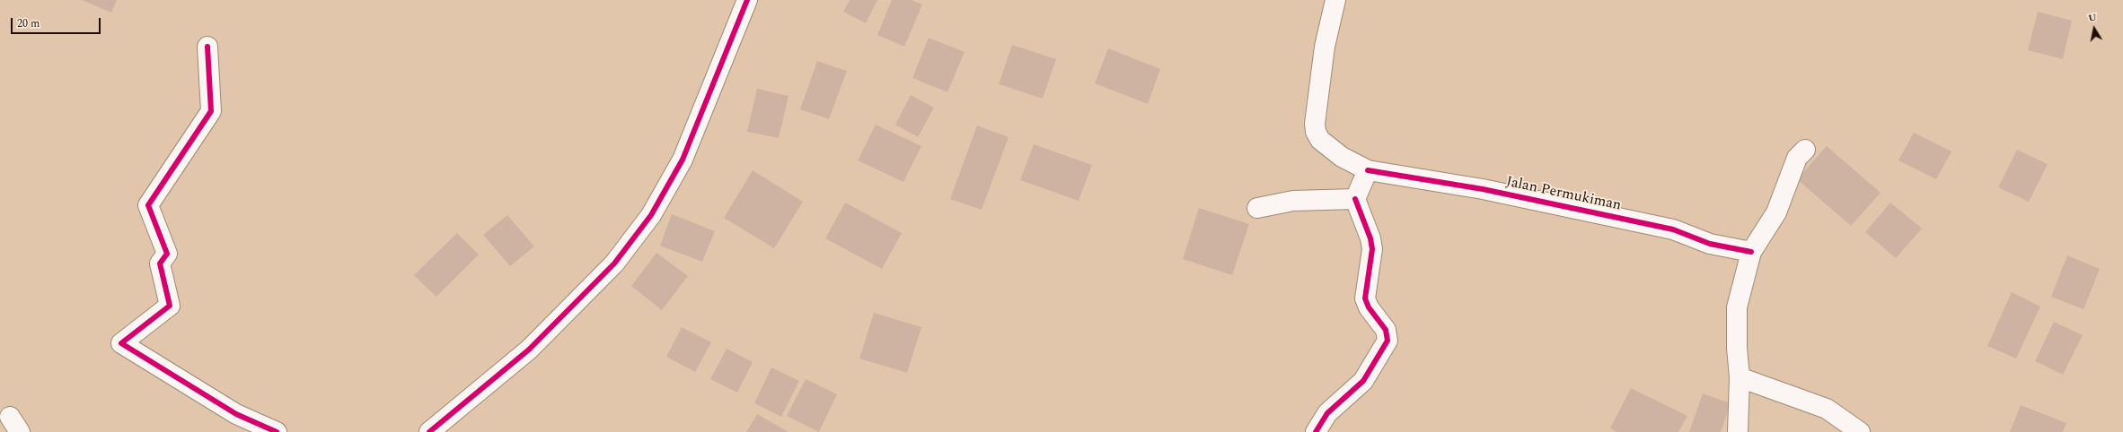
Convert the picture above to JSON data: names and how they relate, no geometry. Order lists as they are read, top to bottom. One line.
{"streets":{"street":["Jalan Permukiman"]},"scale_bar":"20 m","north":"top"}
